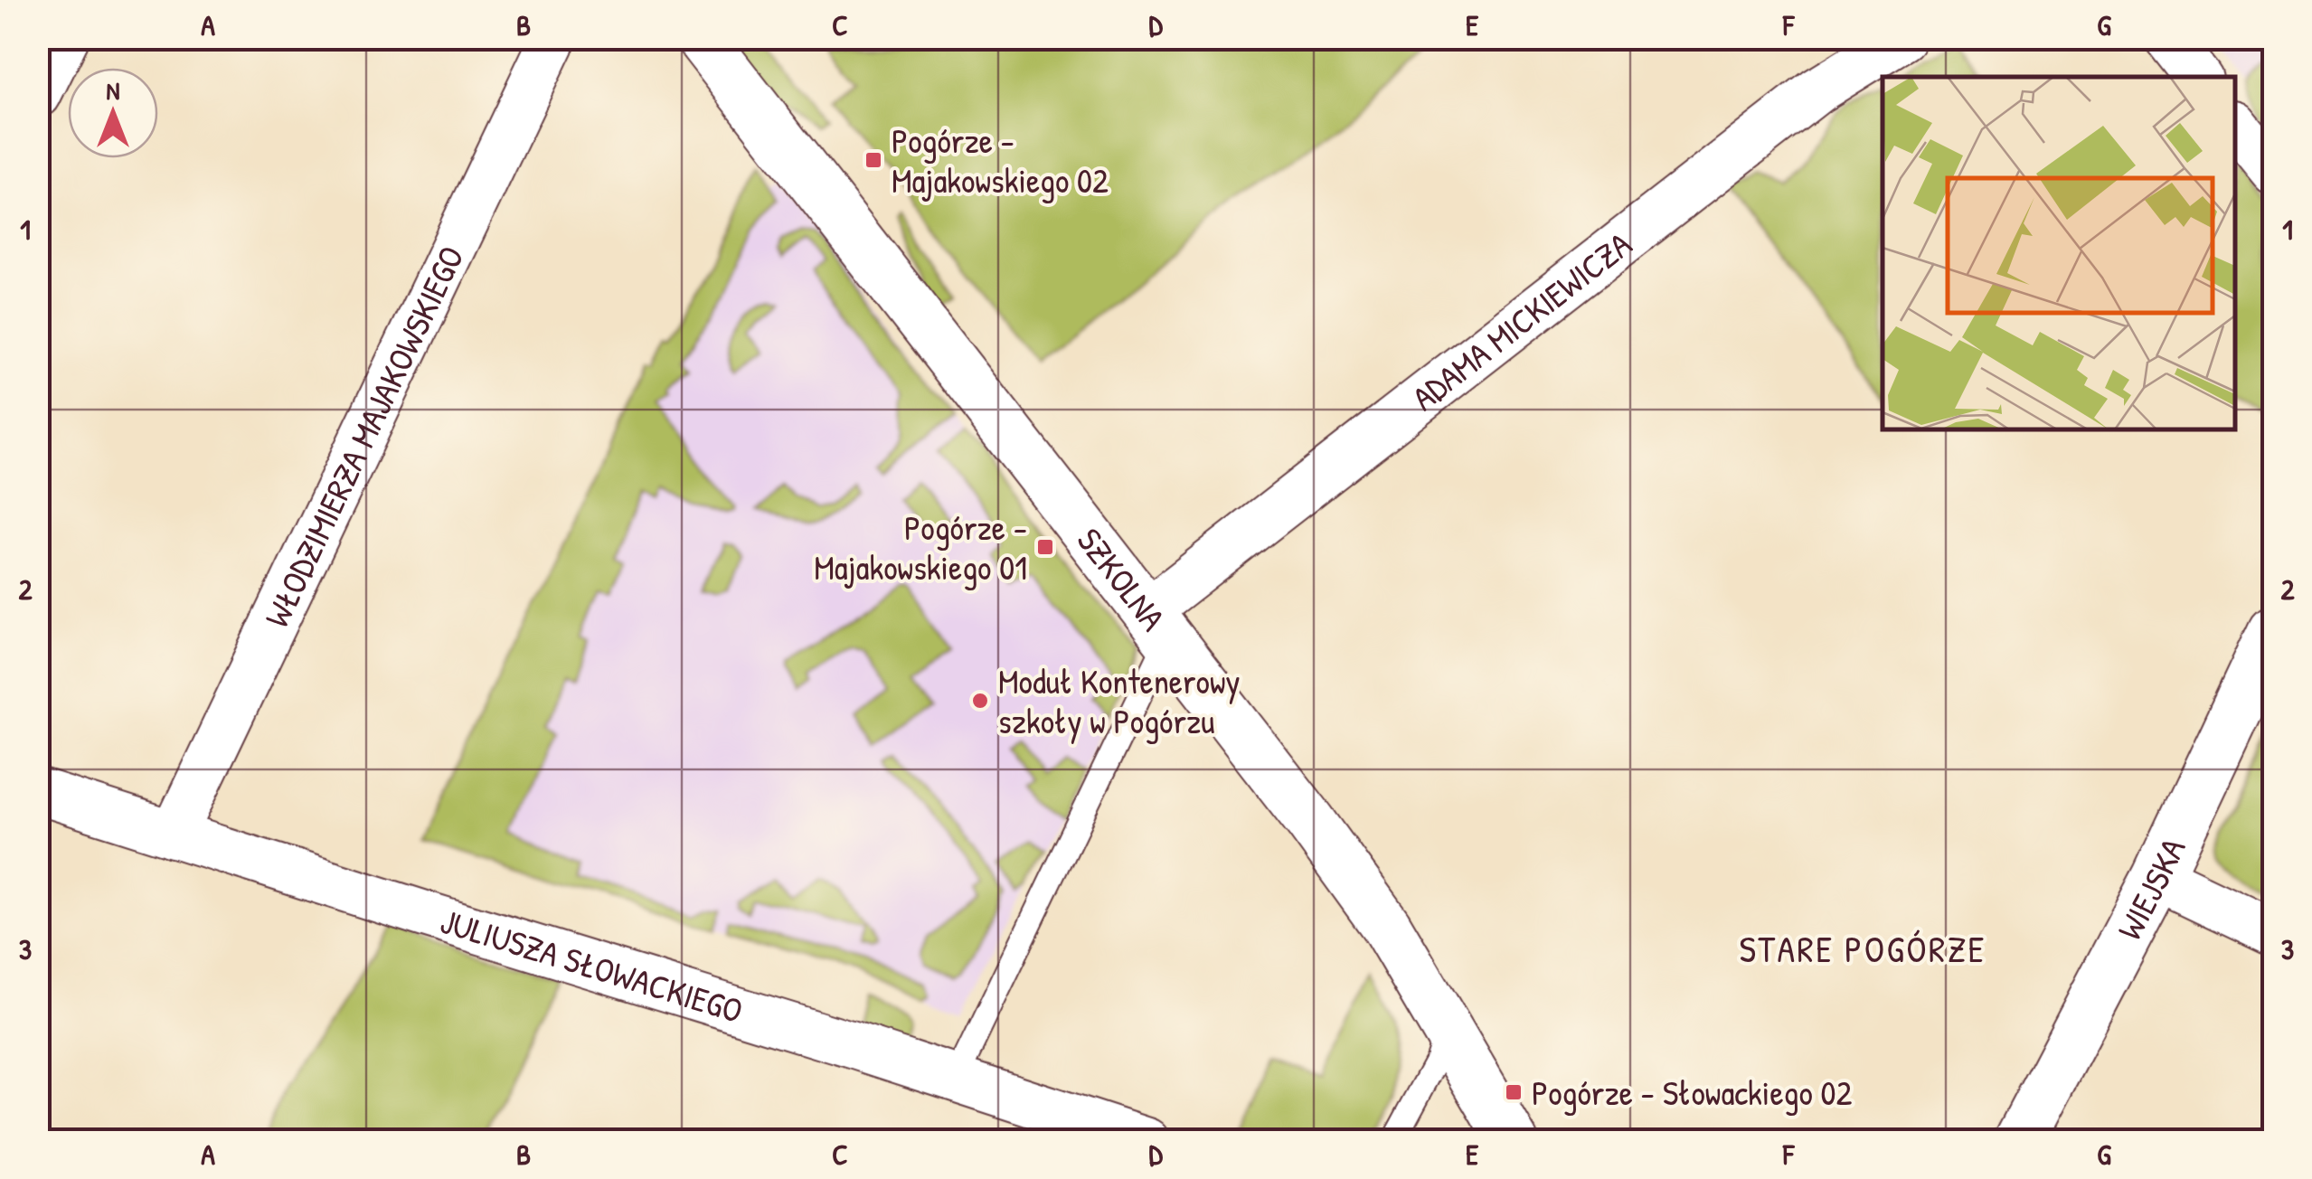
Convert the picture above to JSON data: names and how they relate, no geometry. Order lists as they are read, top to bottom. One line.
{"streets":{"street":["ADAMA MICKIEWICZA","WŁODZIMIERZA MAJAKOWSKIEGO","SZKOLNA","WIEJSKA","JULIUSZA SŁOWACKIEGO"]},"crossings":[["ADAMA MICKIEWICZA","SZKOLNA"],["WŁODZIMIERZA MAJAKOWSKIEGO","JULIUSZA SŁOWACKIEGO"]],"districts":["STARE POGÓRZE"],"places":{"transit":["Pogórze - Majakowskiego 02","Pogórze - Majakowskiego 01","Pogórze - Słowackiego 02"],"other":["Moduł Kontenerowy szkoły w Pogórzu"]},"north":"top","grid":{"columns":["A","B","C","D","E","F","G"],"rows":["1","2","3"]}}
